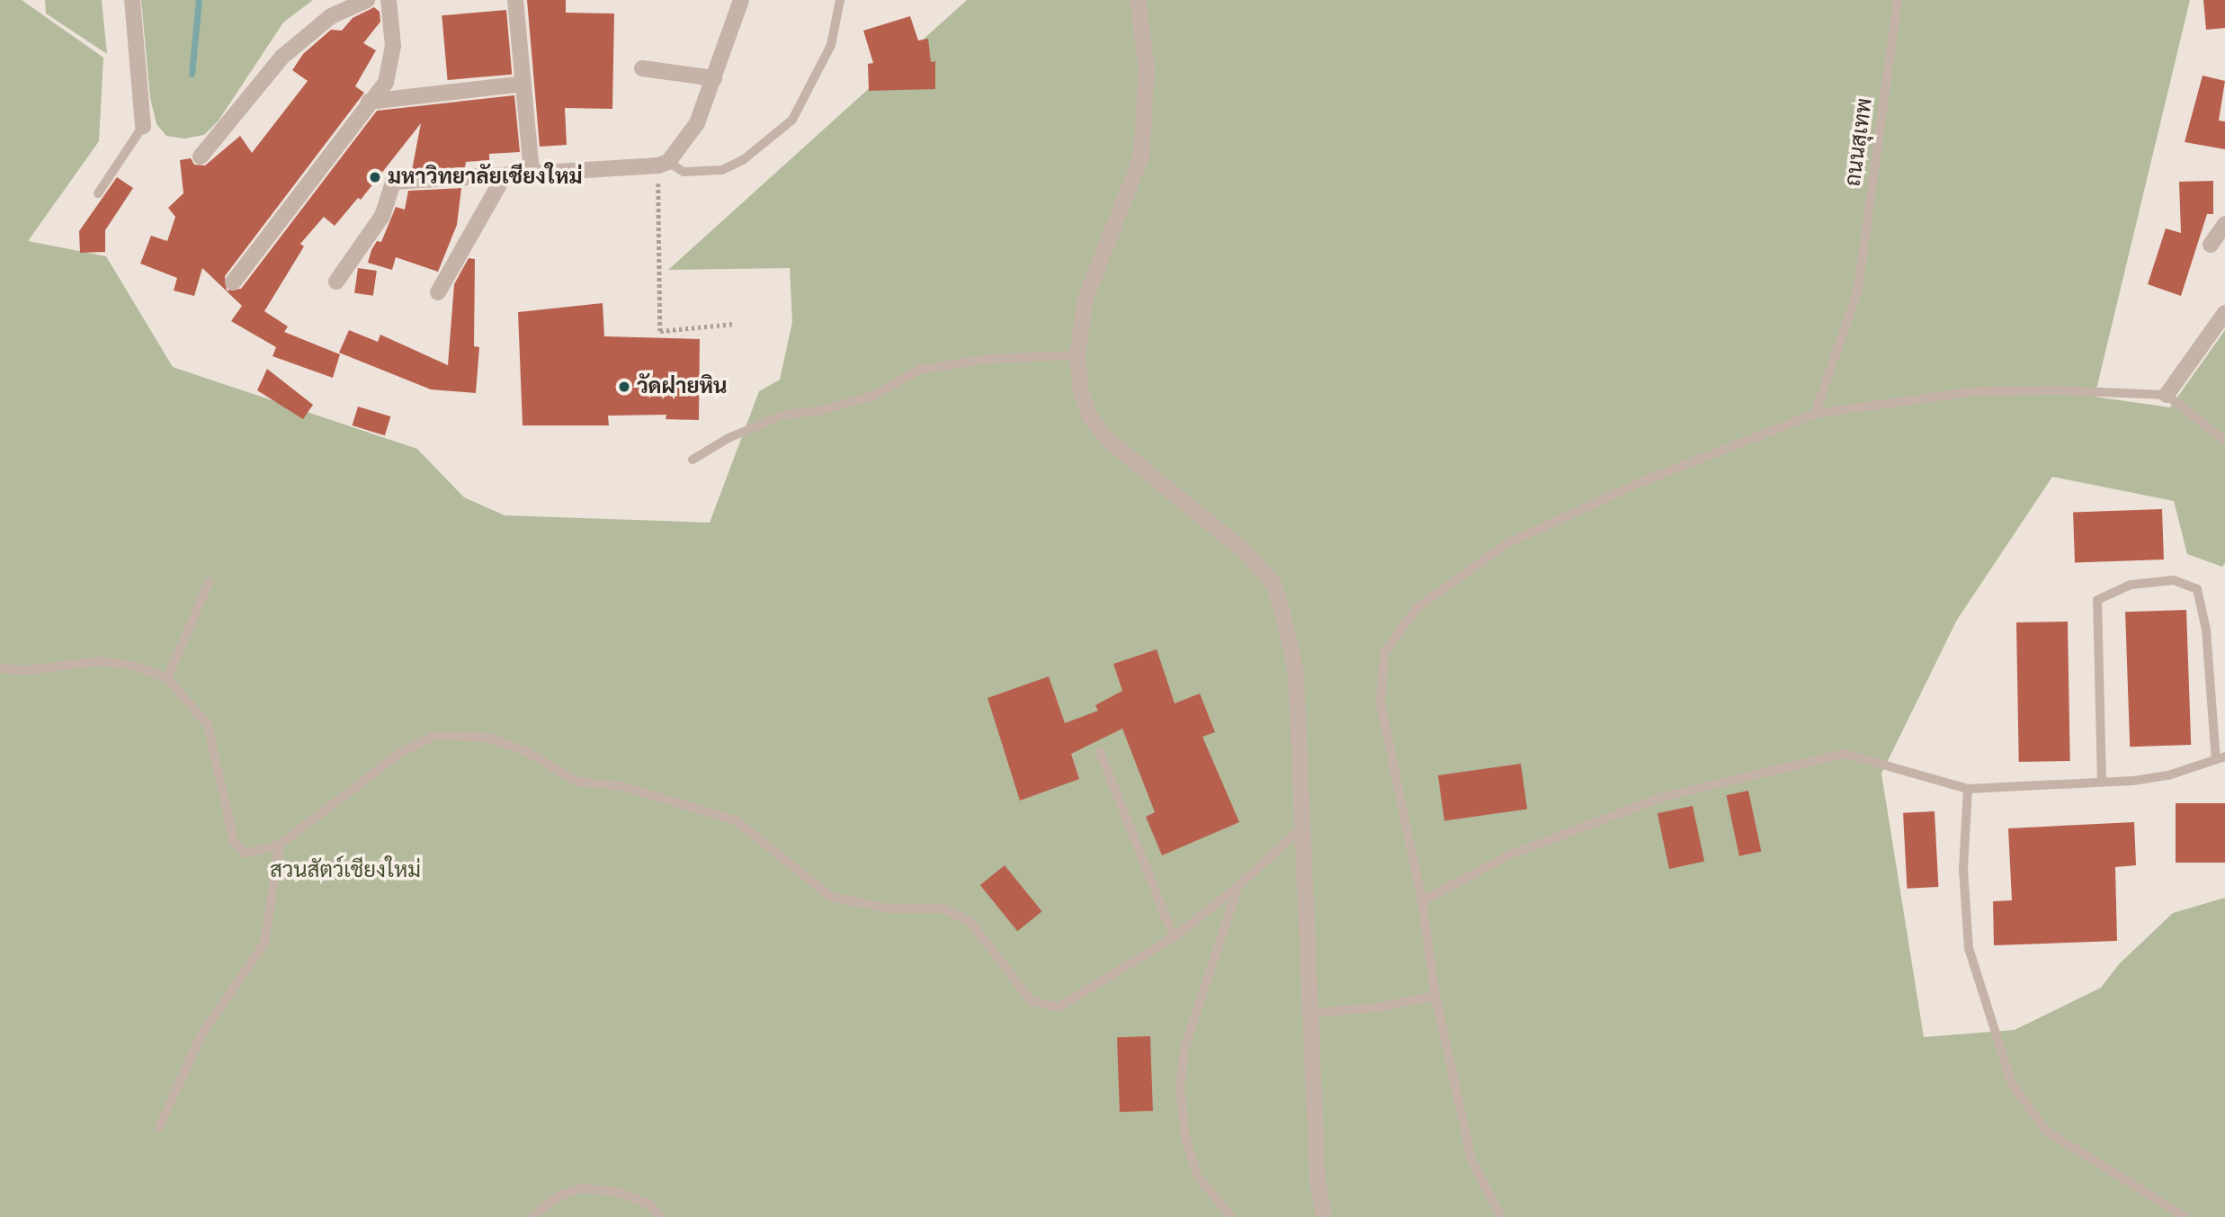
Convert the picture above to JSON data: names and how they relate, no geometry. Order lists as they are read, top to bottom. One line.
{"streets":{"lane":["ถนนสุเทพ"]},"parks":["สวนสัตว์เชียงใหม่"],"places":["มหาวิทยาลัยเชียงใหม่","วัดฝายหิน"]}
